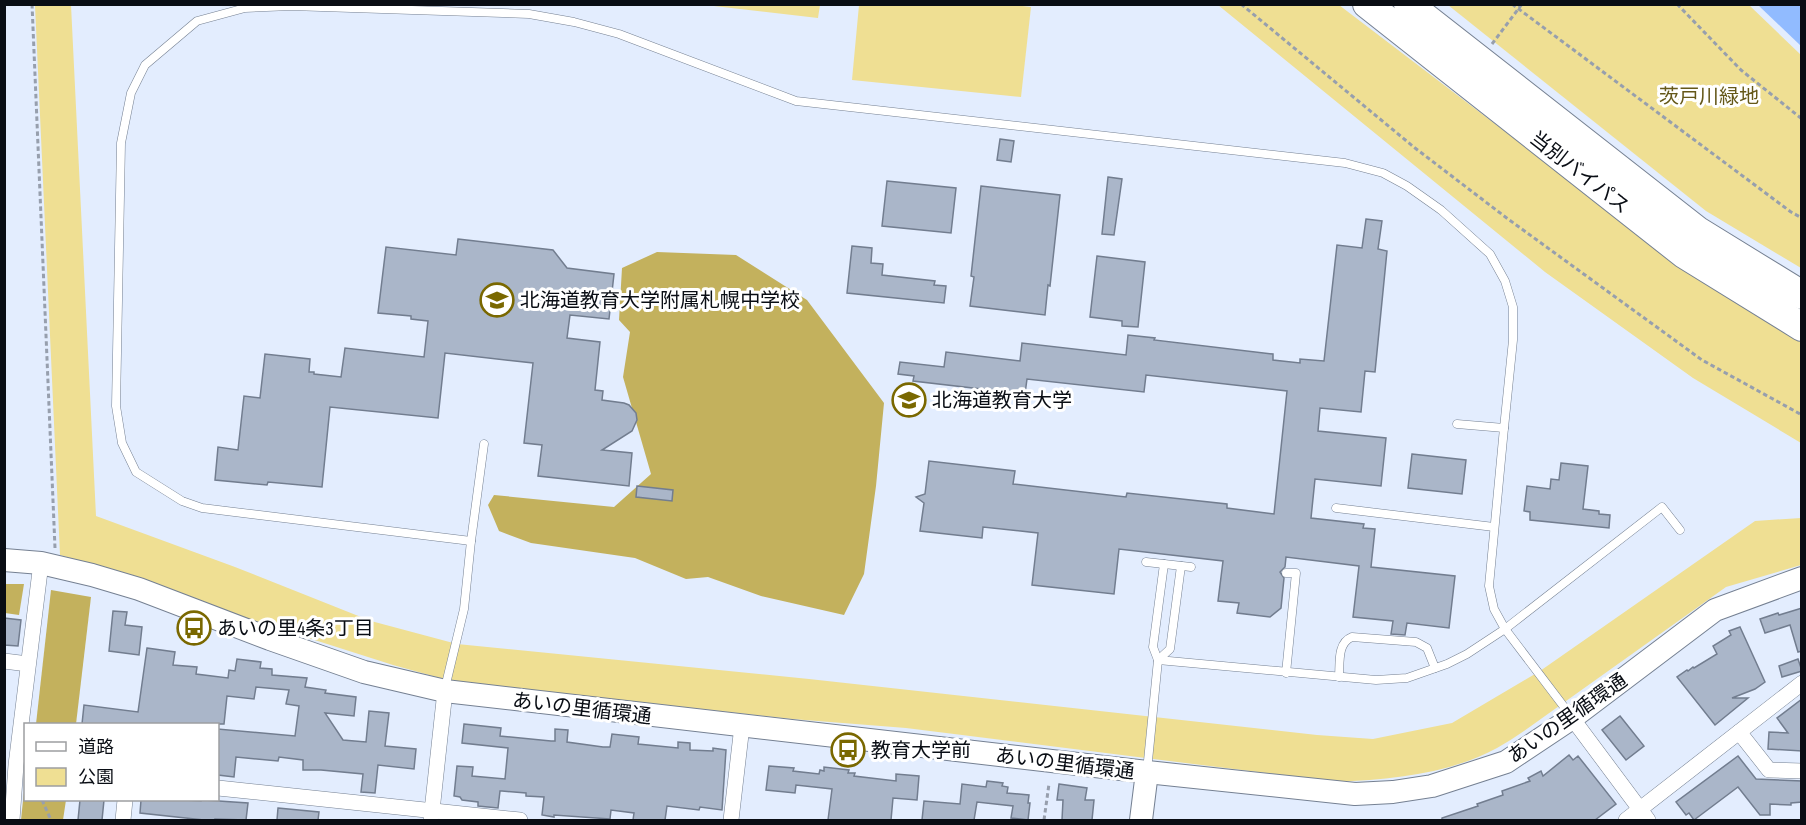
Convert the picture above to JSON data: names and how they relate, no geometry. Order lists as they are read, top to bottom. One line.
{"streets":{"highway":["当別バイパス"],"street":["あいの里循環通"]},"parks":["茨戸川緑地"],"places":{"school or university":["北海道教育大学附属札幌中学校","北海道教育大学"],"bus stop":["あいの里4条3丁目","教育大学前"]},"legend":["道路","公園"]}
